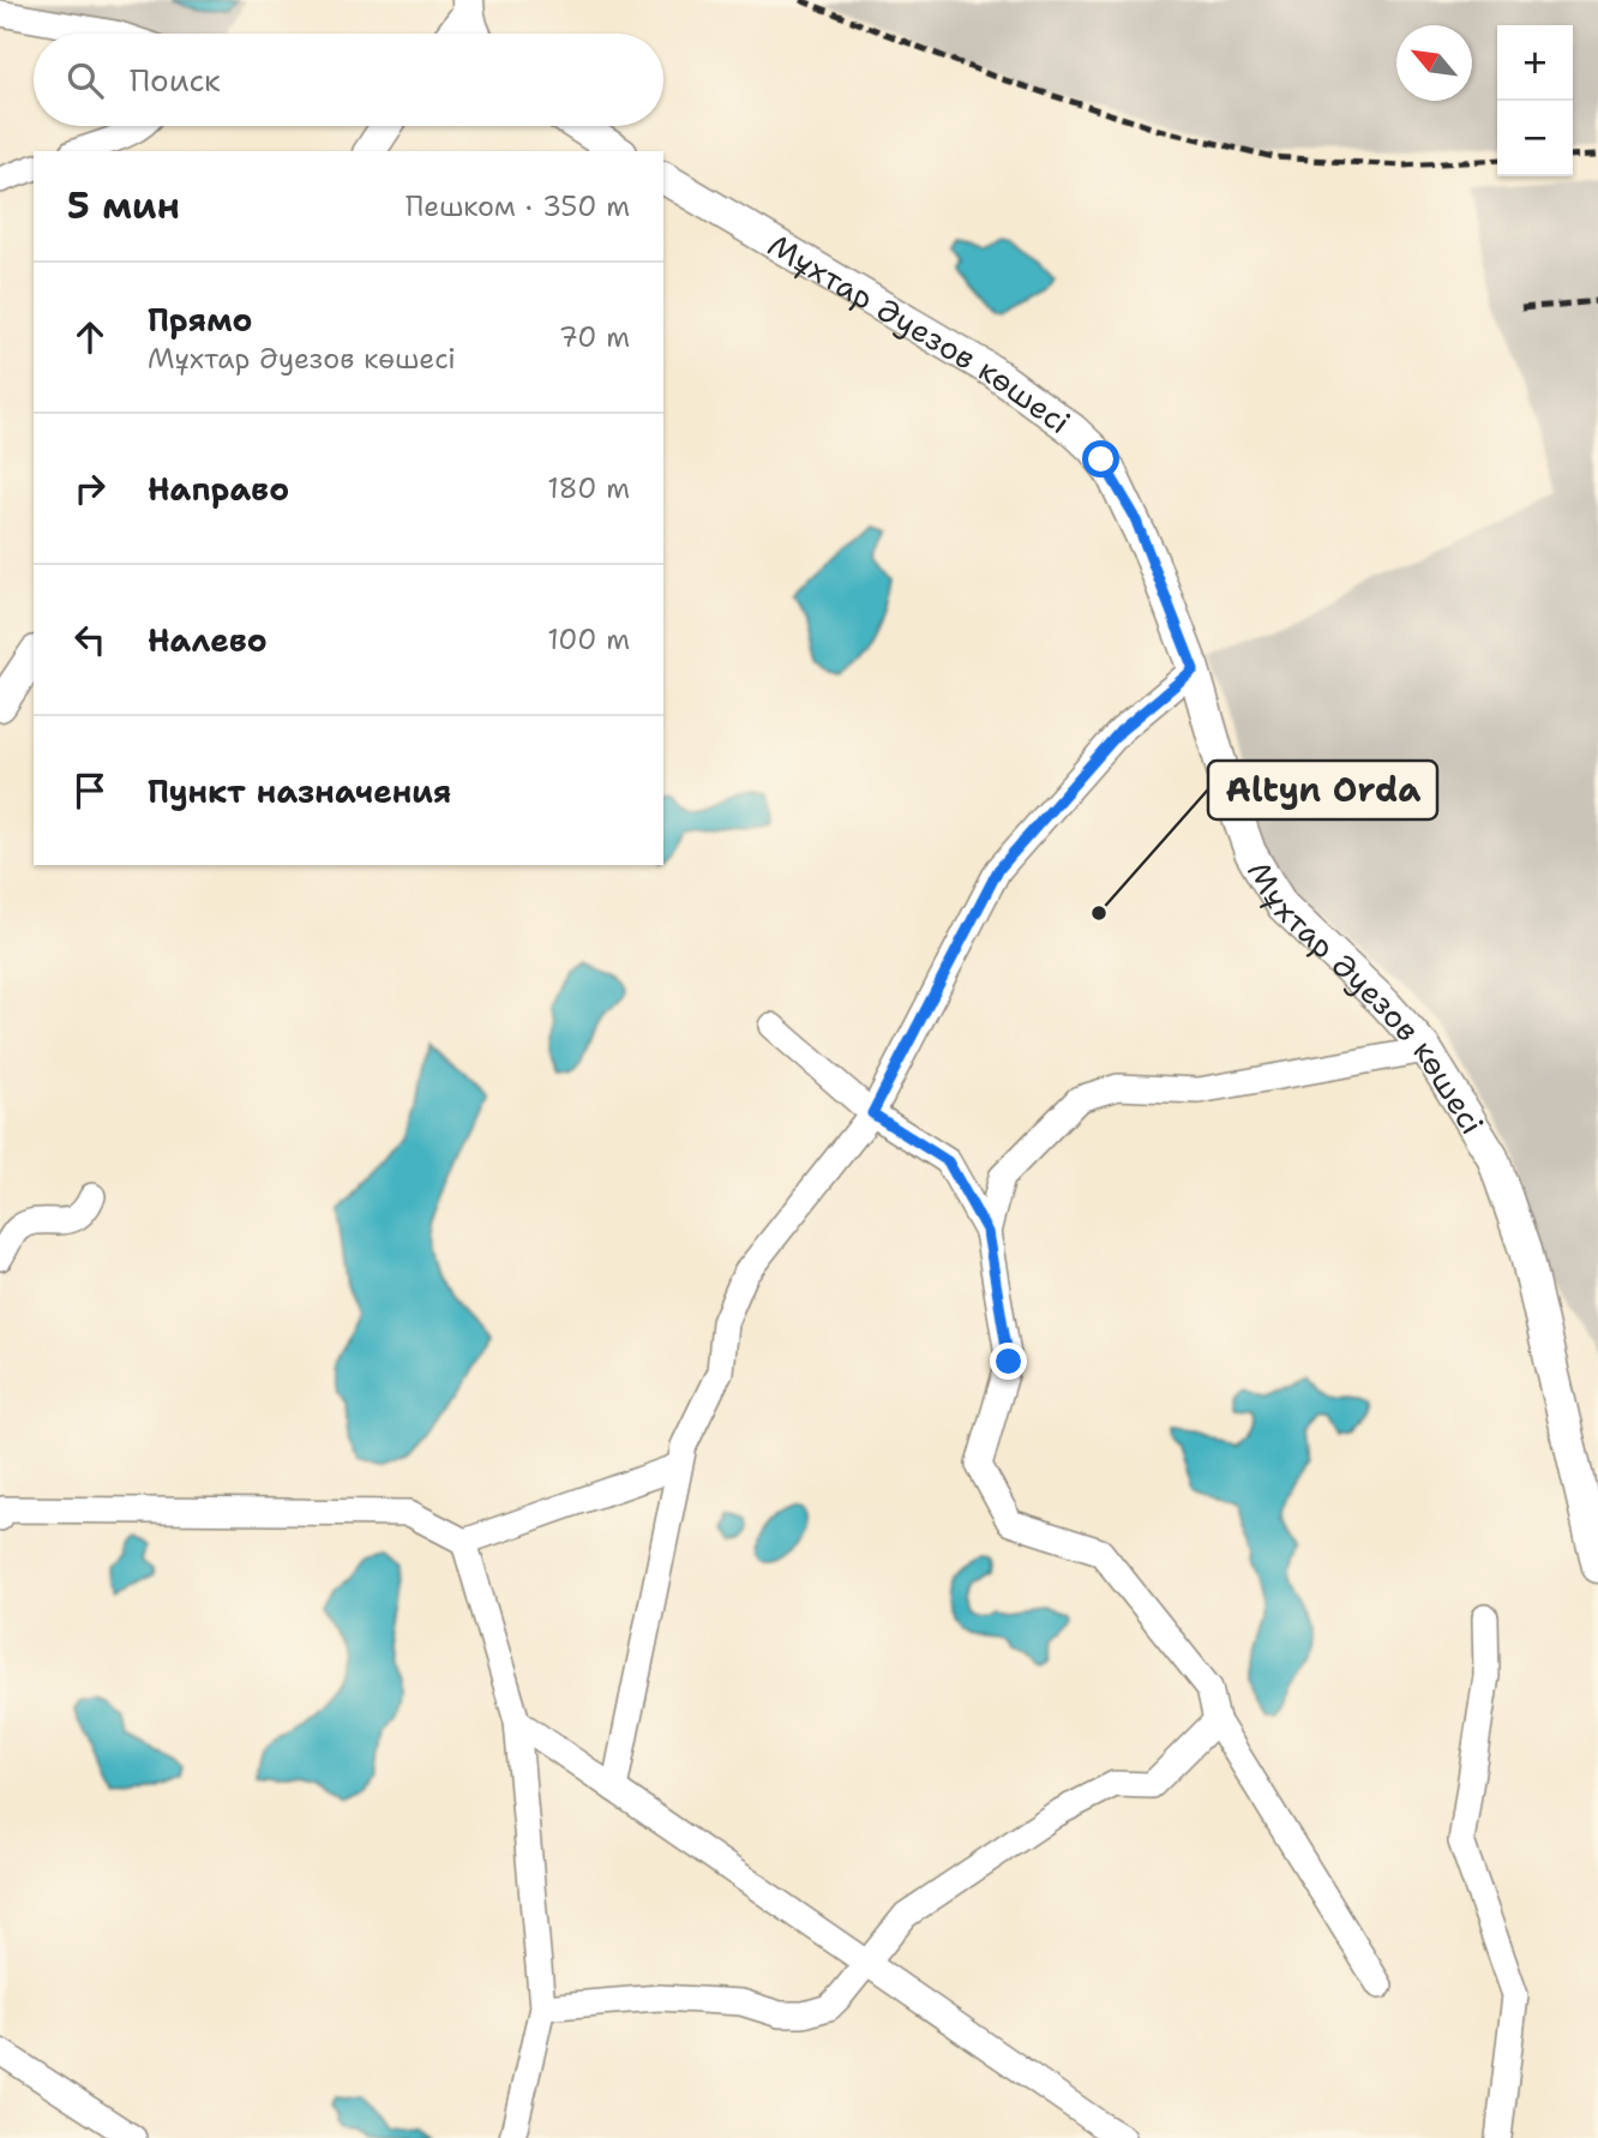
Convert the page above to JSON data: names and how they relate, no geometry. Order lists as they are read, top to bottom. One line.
{"streets":{"street":["Мұхтар Әуезов көшесі"]},"places":["Altyn Orda"],"north":"top left","page":{"map_buttons":["+","−"],"search":"Поиск","heading":["5 мин","Пешком · 350 m"],"list":[["Прямо","Мұхтар Әуезов көшесі","70 m"],["Направо","180 m"],["Налево","100 m"],"Пункт назначения"]}}
